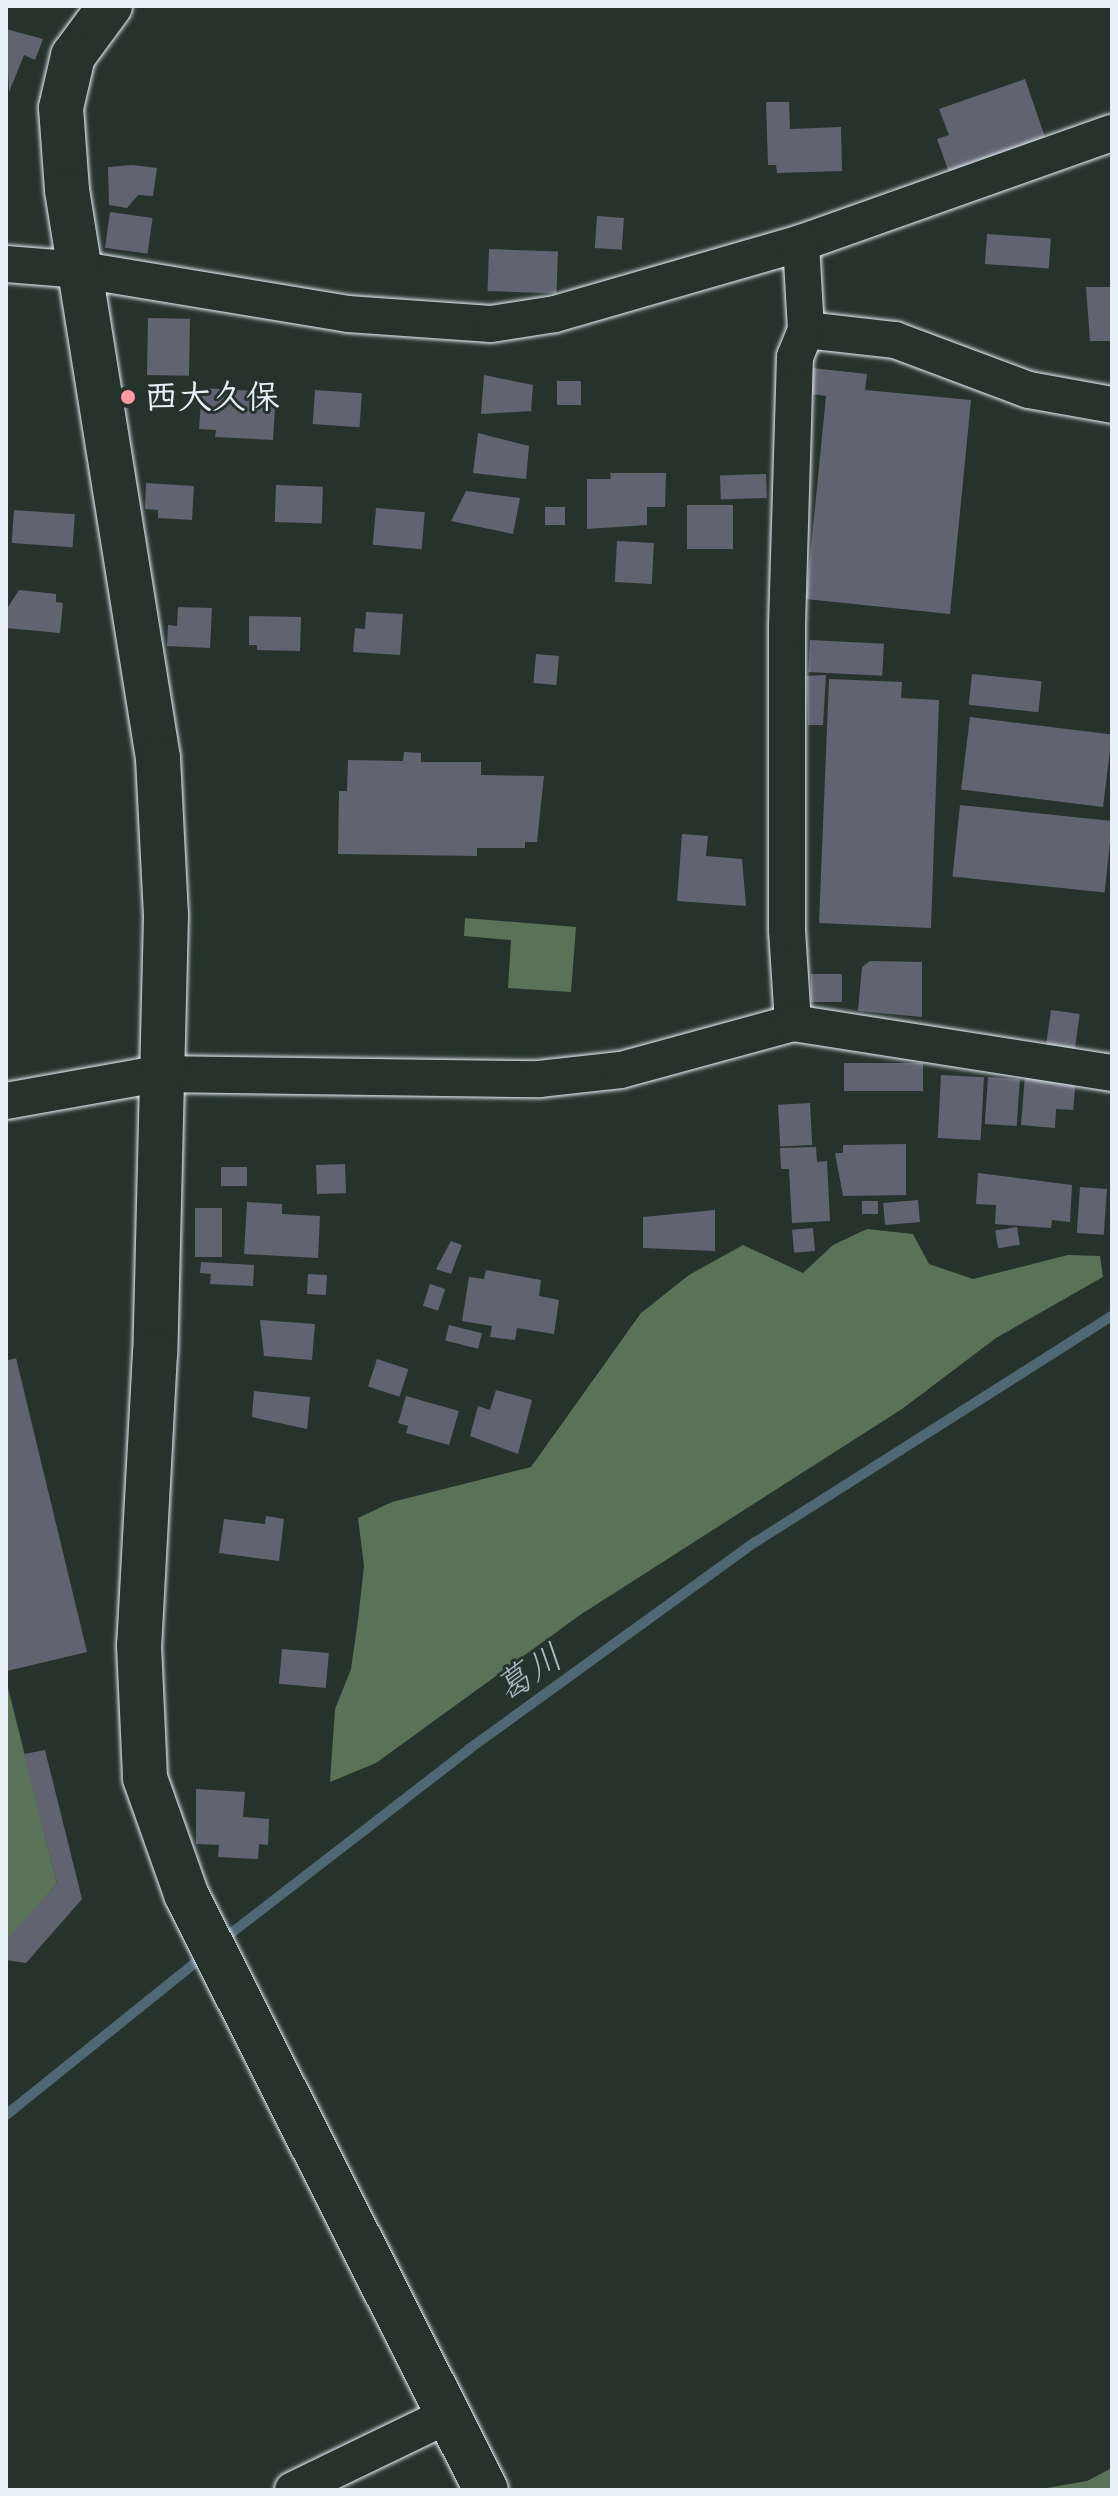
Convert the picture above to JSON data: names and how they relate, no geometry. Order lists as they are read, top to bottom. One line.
{"water":["葛川"],"places":["西大久保"]}
